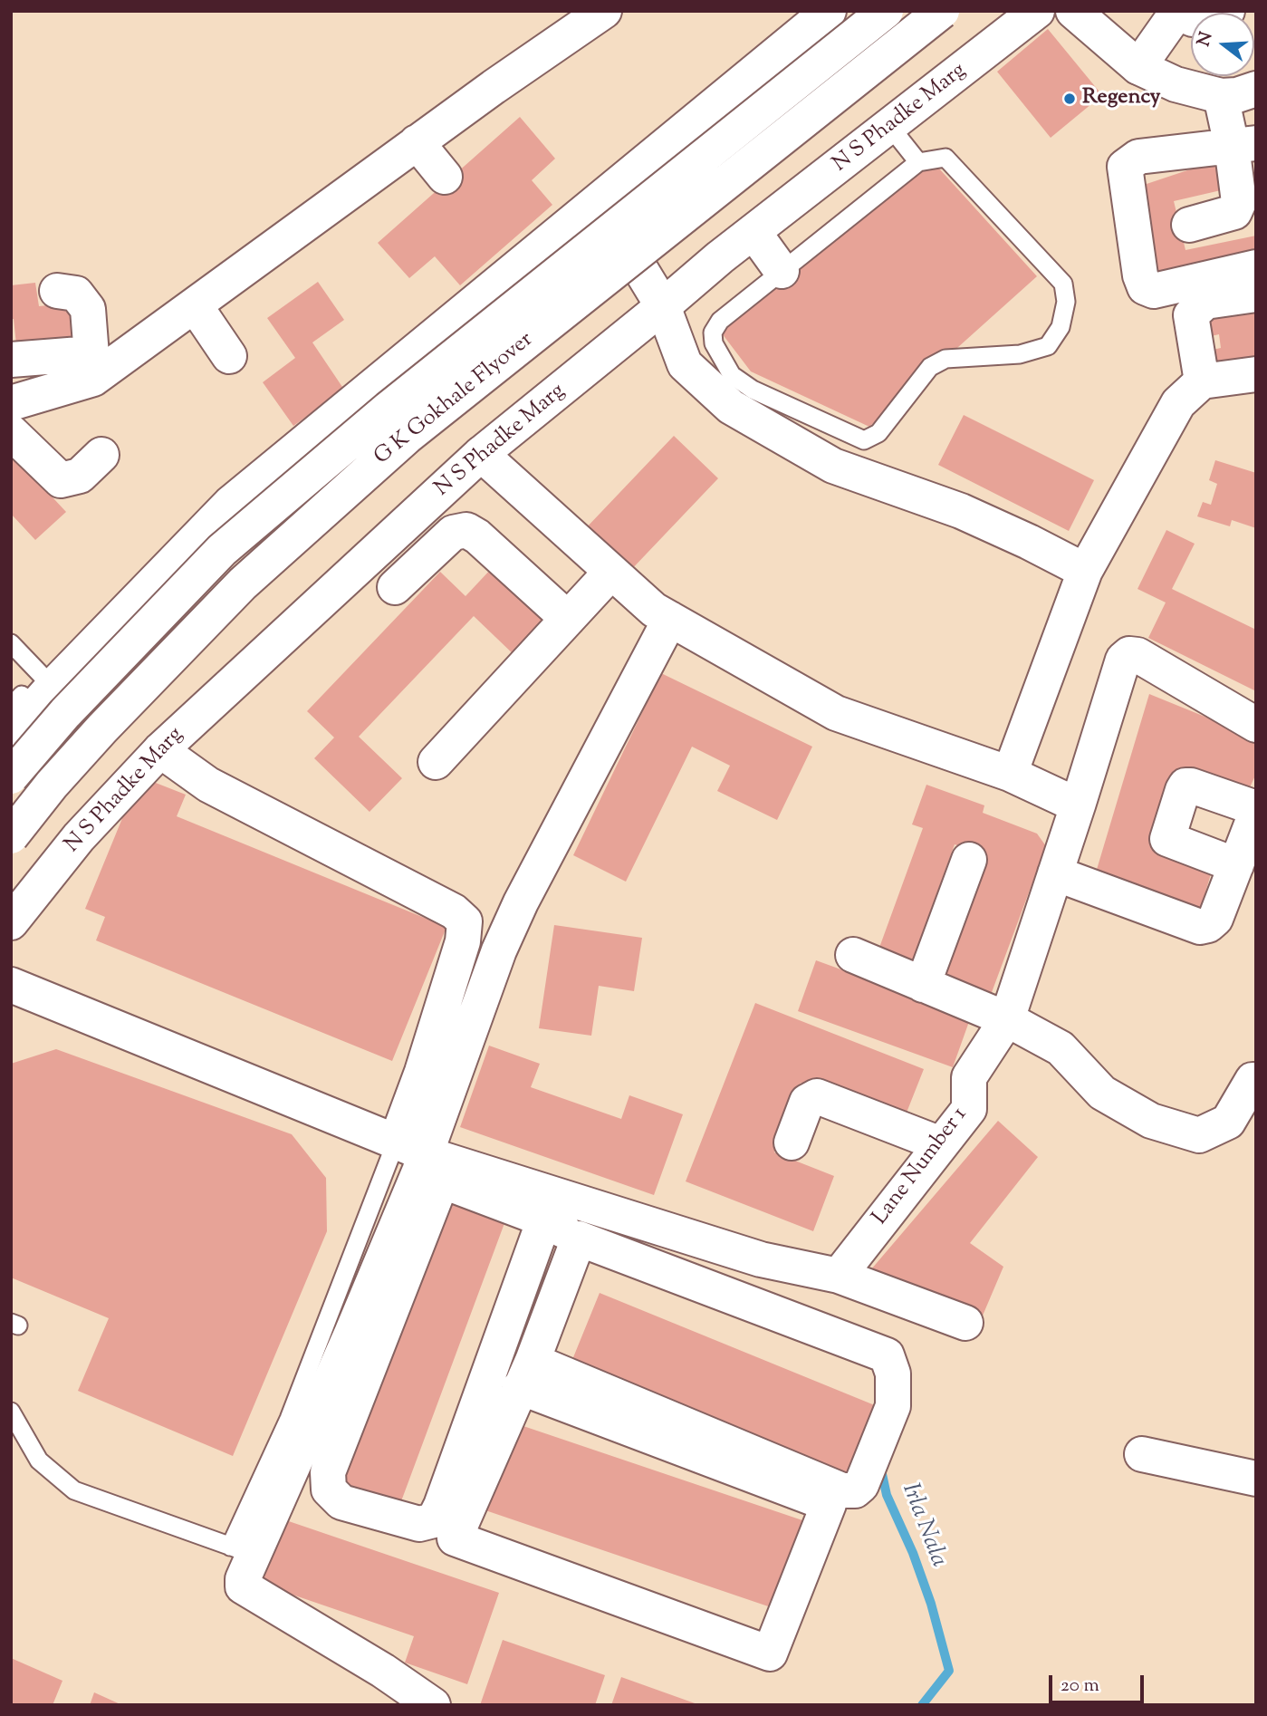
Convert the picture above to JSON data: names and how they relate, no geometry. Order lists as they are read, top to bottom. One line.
{"streets":{"street":["N S Phadke Marg","G K Gokhale Flyover","Lane Number 1"]},"water":["Irla Nala"],"places":["Regency"],"scale_bar":"20 m","north":"left"}
